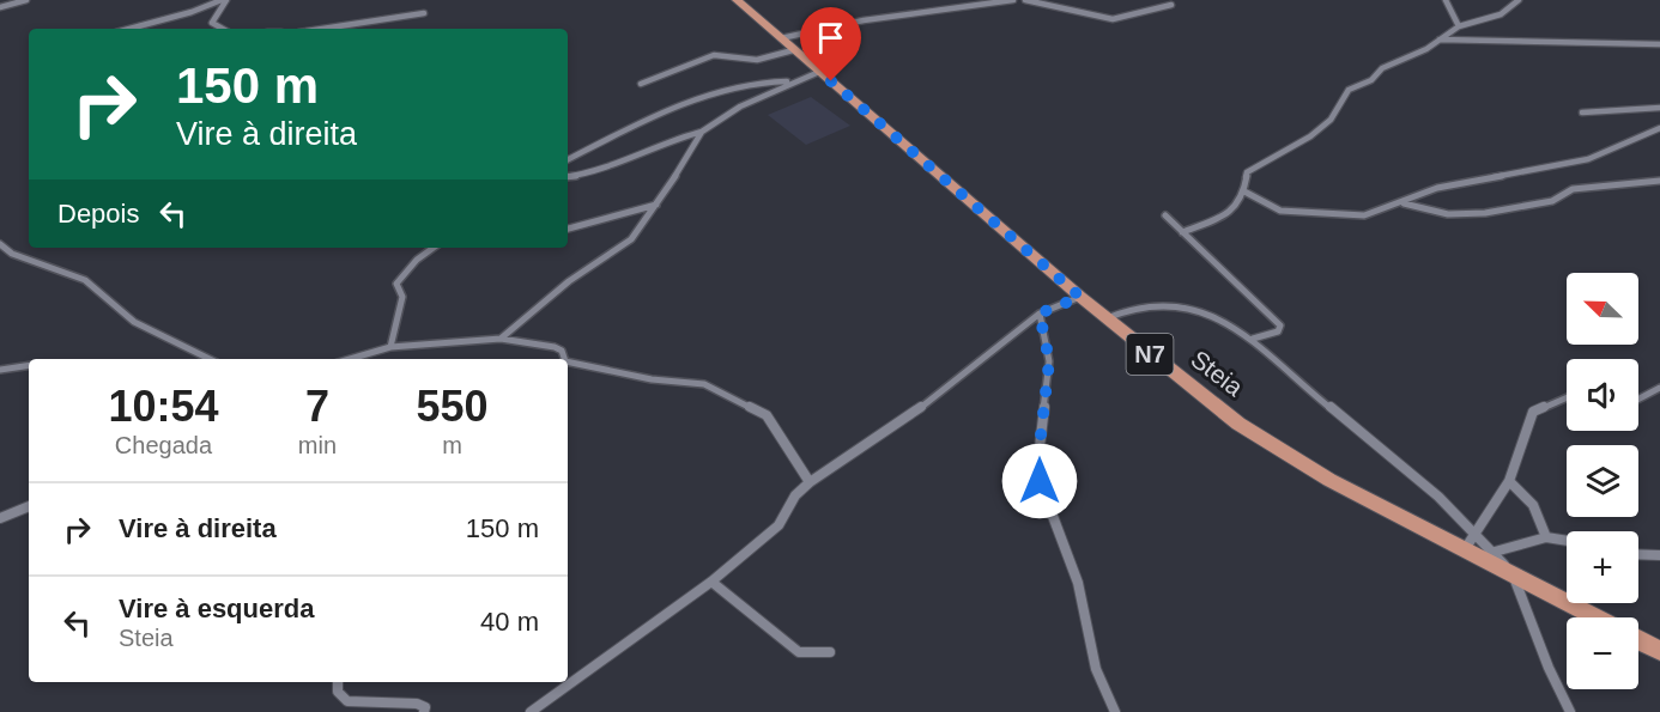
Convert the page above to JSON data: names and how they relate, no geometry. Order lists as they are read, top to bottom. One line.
{"streets":{"main road":["N7","Steia"]},"north":"top left","page":{"turn":["150 m","Vire à direita"],"then":"Depois","map_buttons":["+","−"],"eta":["10:54","Chegada","7","min","550","m"],"list":[{"name":"Vire à direita","value":"150 m"},{"name":"Vire à esquerda","note":"Steia","value":"40 m"}]}}
